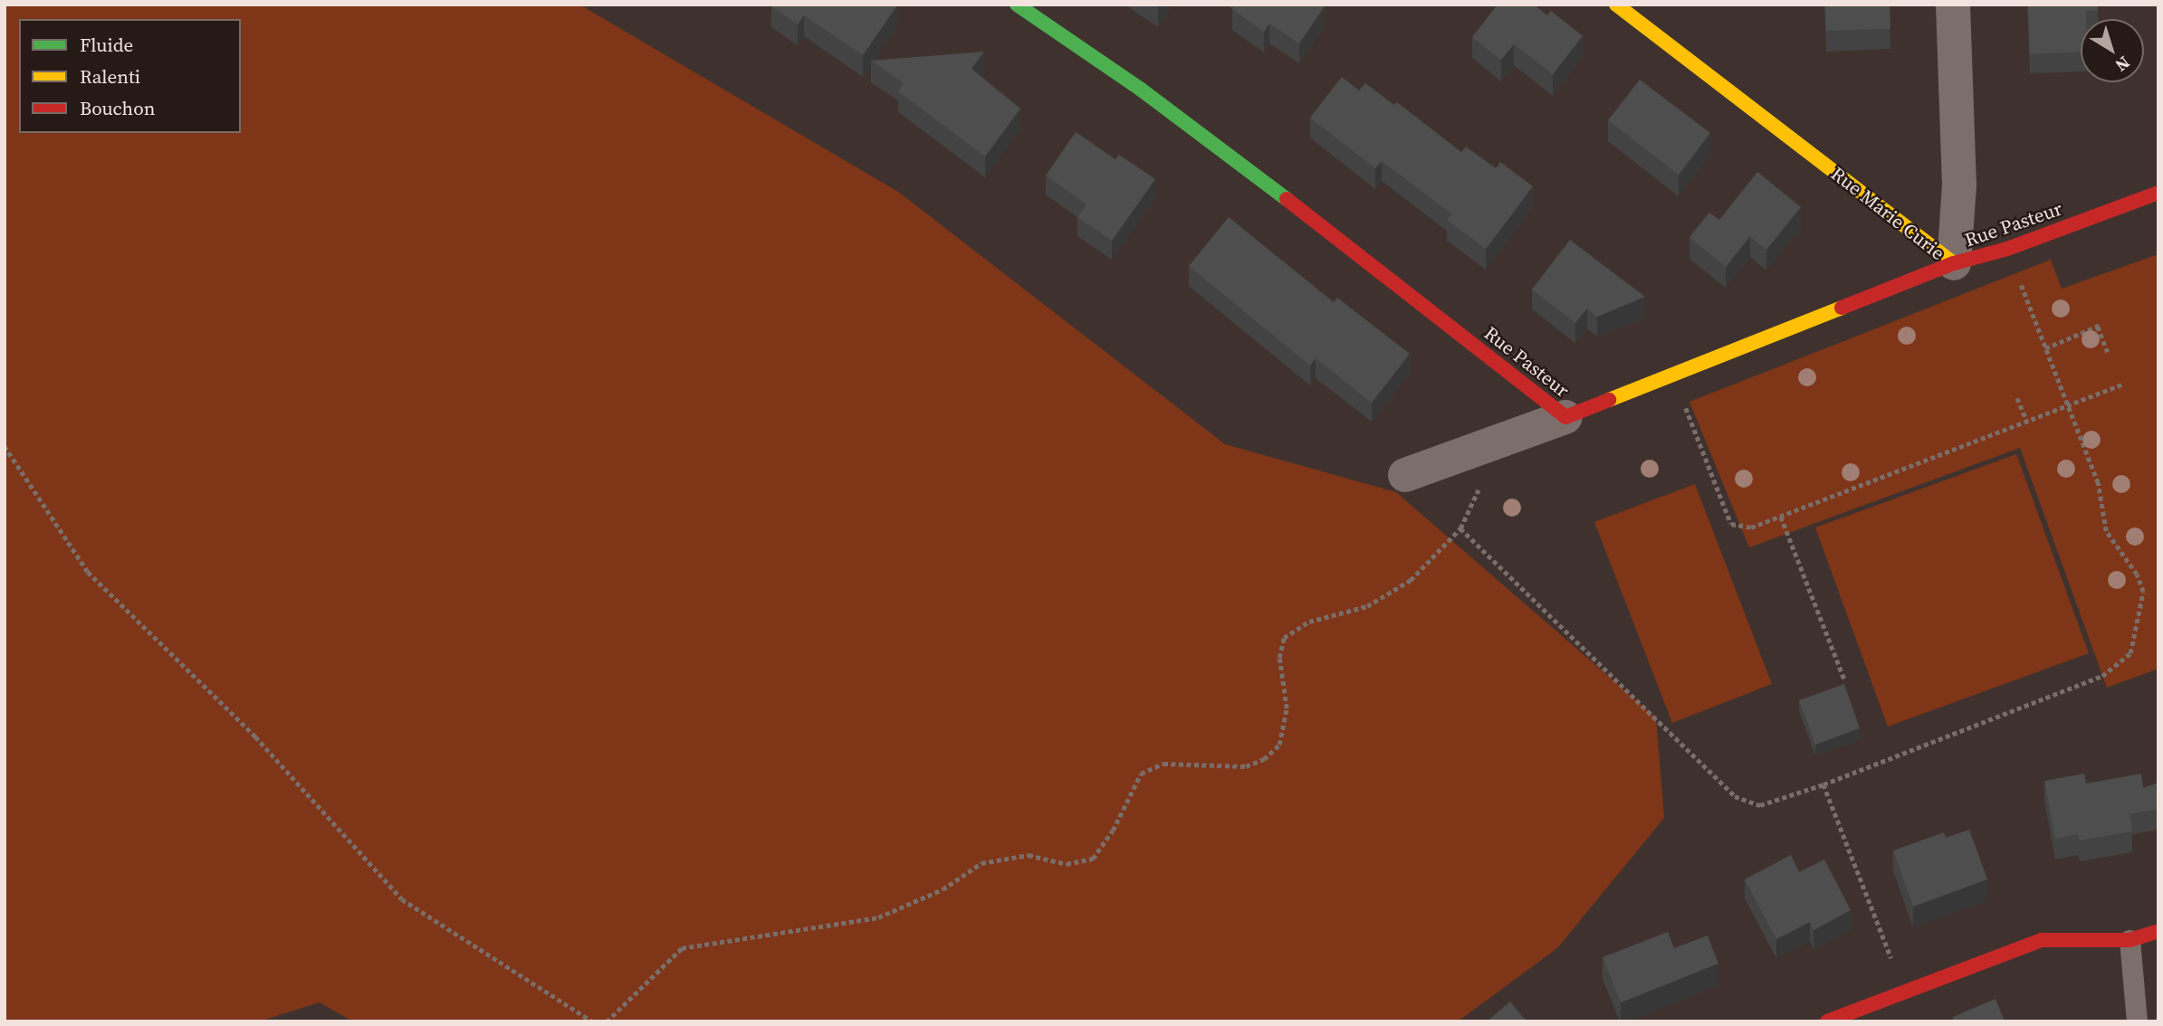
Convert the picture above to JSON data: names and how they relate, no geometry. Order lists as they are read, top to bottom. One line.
{"streets":{"street":["Rue Marie Curie","Rue Pasteur"]},"crossings":[["Rue Marie Curie","Rue Pasteur"]],"legend":["Fluide","Ralenti","Bouchon"],"north":"bottom right"}
